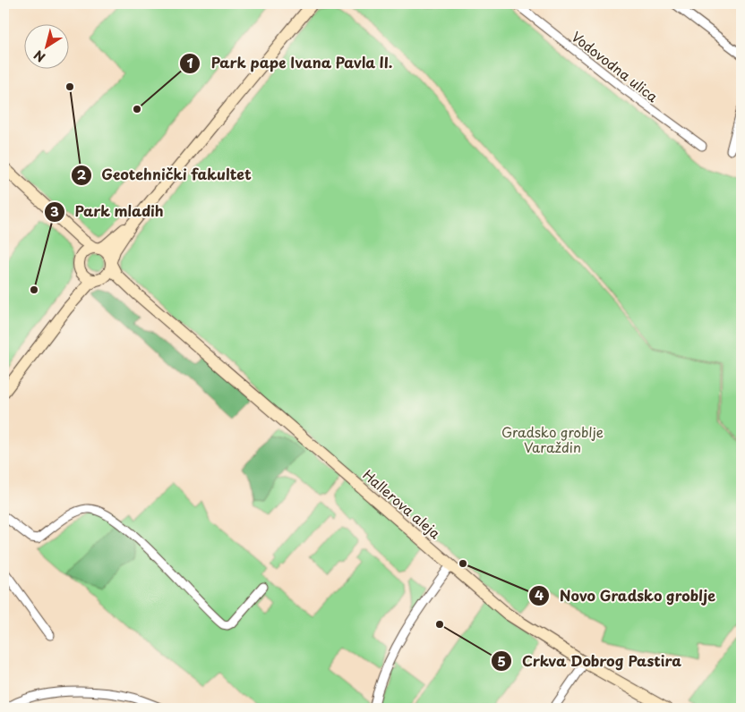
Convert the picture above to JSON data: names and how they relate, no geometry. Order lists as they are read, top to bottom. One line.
{"streets":{"main road":["Hallerova aleja"],"street":["Vodovodna ulica"]},"parks":["Gradsko groblje Varaždin"],"places":["Geotehnički fakultet","Park pape Ivana Pavla II.","Park mladih","Novo Gradsko groblje","Crkva Dobrog Pastira"],"north":"bottom left"}
